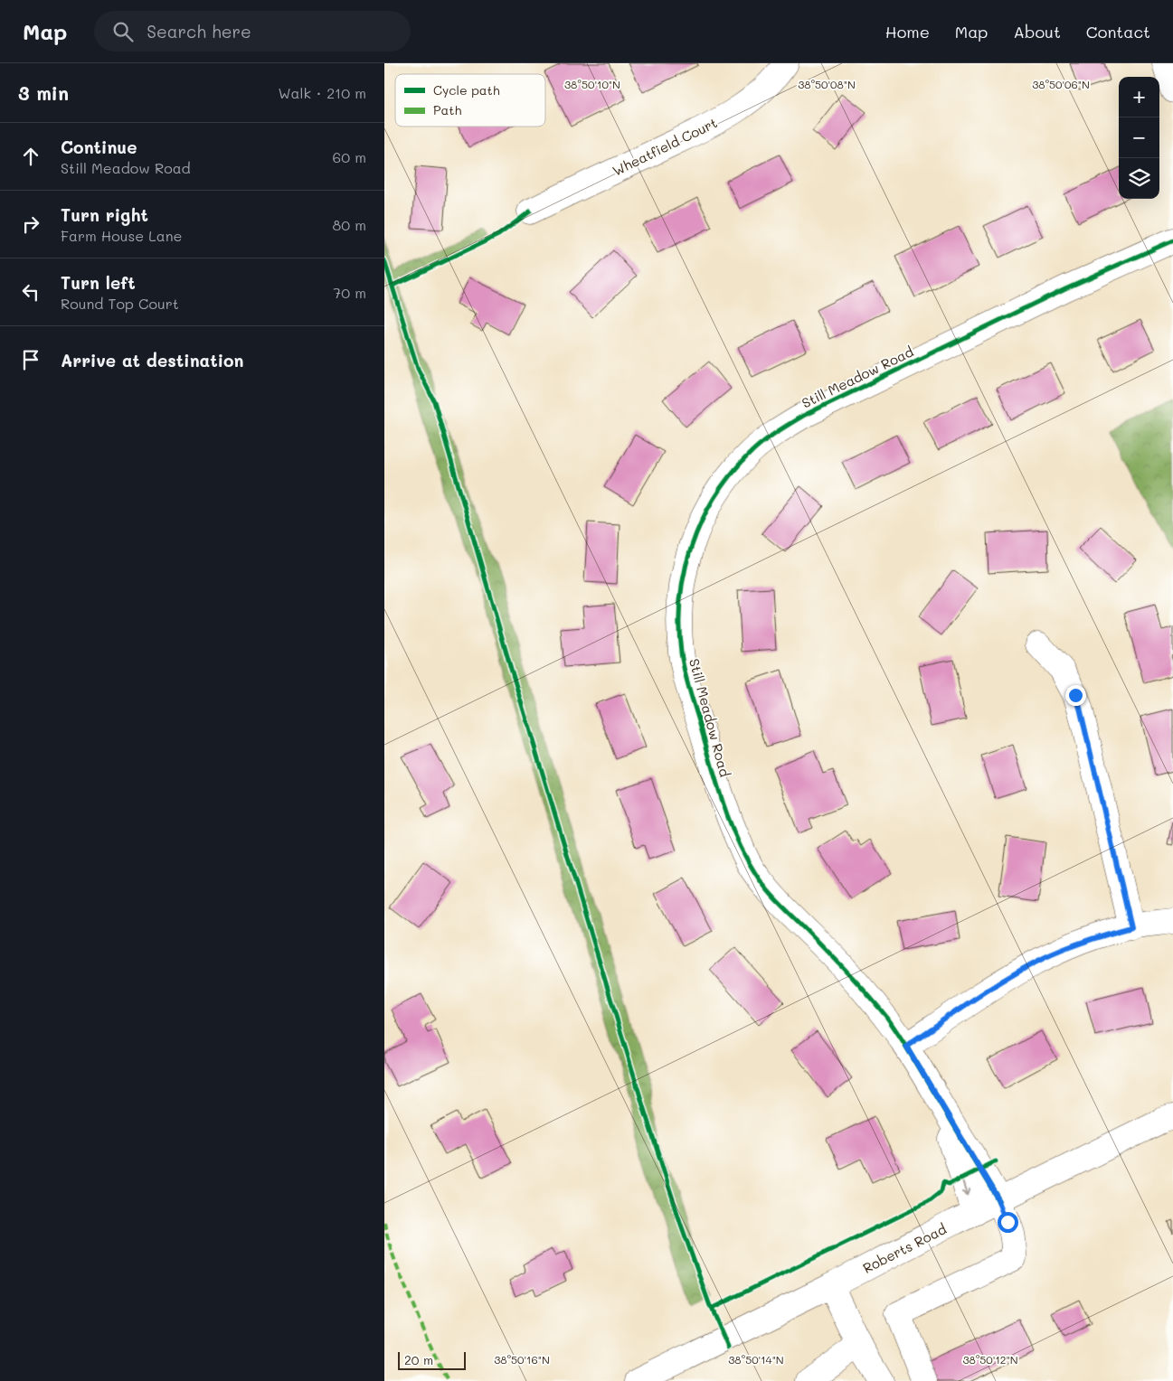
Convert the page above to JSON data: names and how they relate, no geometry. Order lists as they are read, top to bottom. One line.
{"streets":{"street":["Wheatfield Court","Still Meadow Road","Roberts Road"]},"crossings":[["Still Meadow Road","Roberts Road"]],"legend":["Cycle path","Path"],"scale_bar":"20 m","page":{"header":"Map","search":"Search here","nav":["Home","Map","About","Contact"],"heading":["3 min","Walk · 210 m"],"map_buttons":["+","−"],"list":[["Continue","Still Meadow Road","60 m"],["Turn right","Farm House Lane","80 m"],["Turn left","Round Top Court","70 m"],"Arrive at destination"],"scale":"20 m"},"coordinates":["38°50'10\"N","38°50'08\"N","38°50'06\"N","38°50'16\"N","38°50'14\"N","38°50'12\"N"]}
